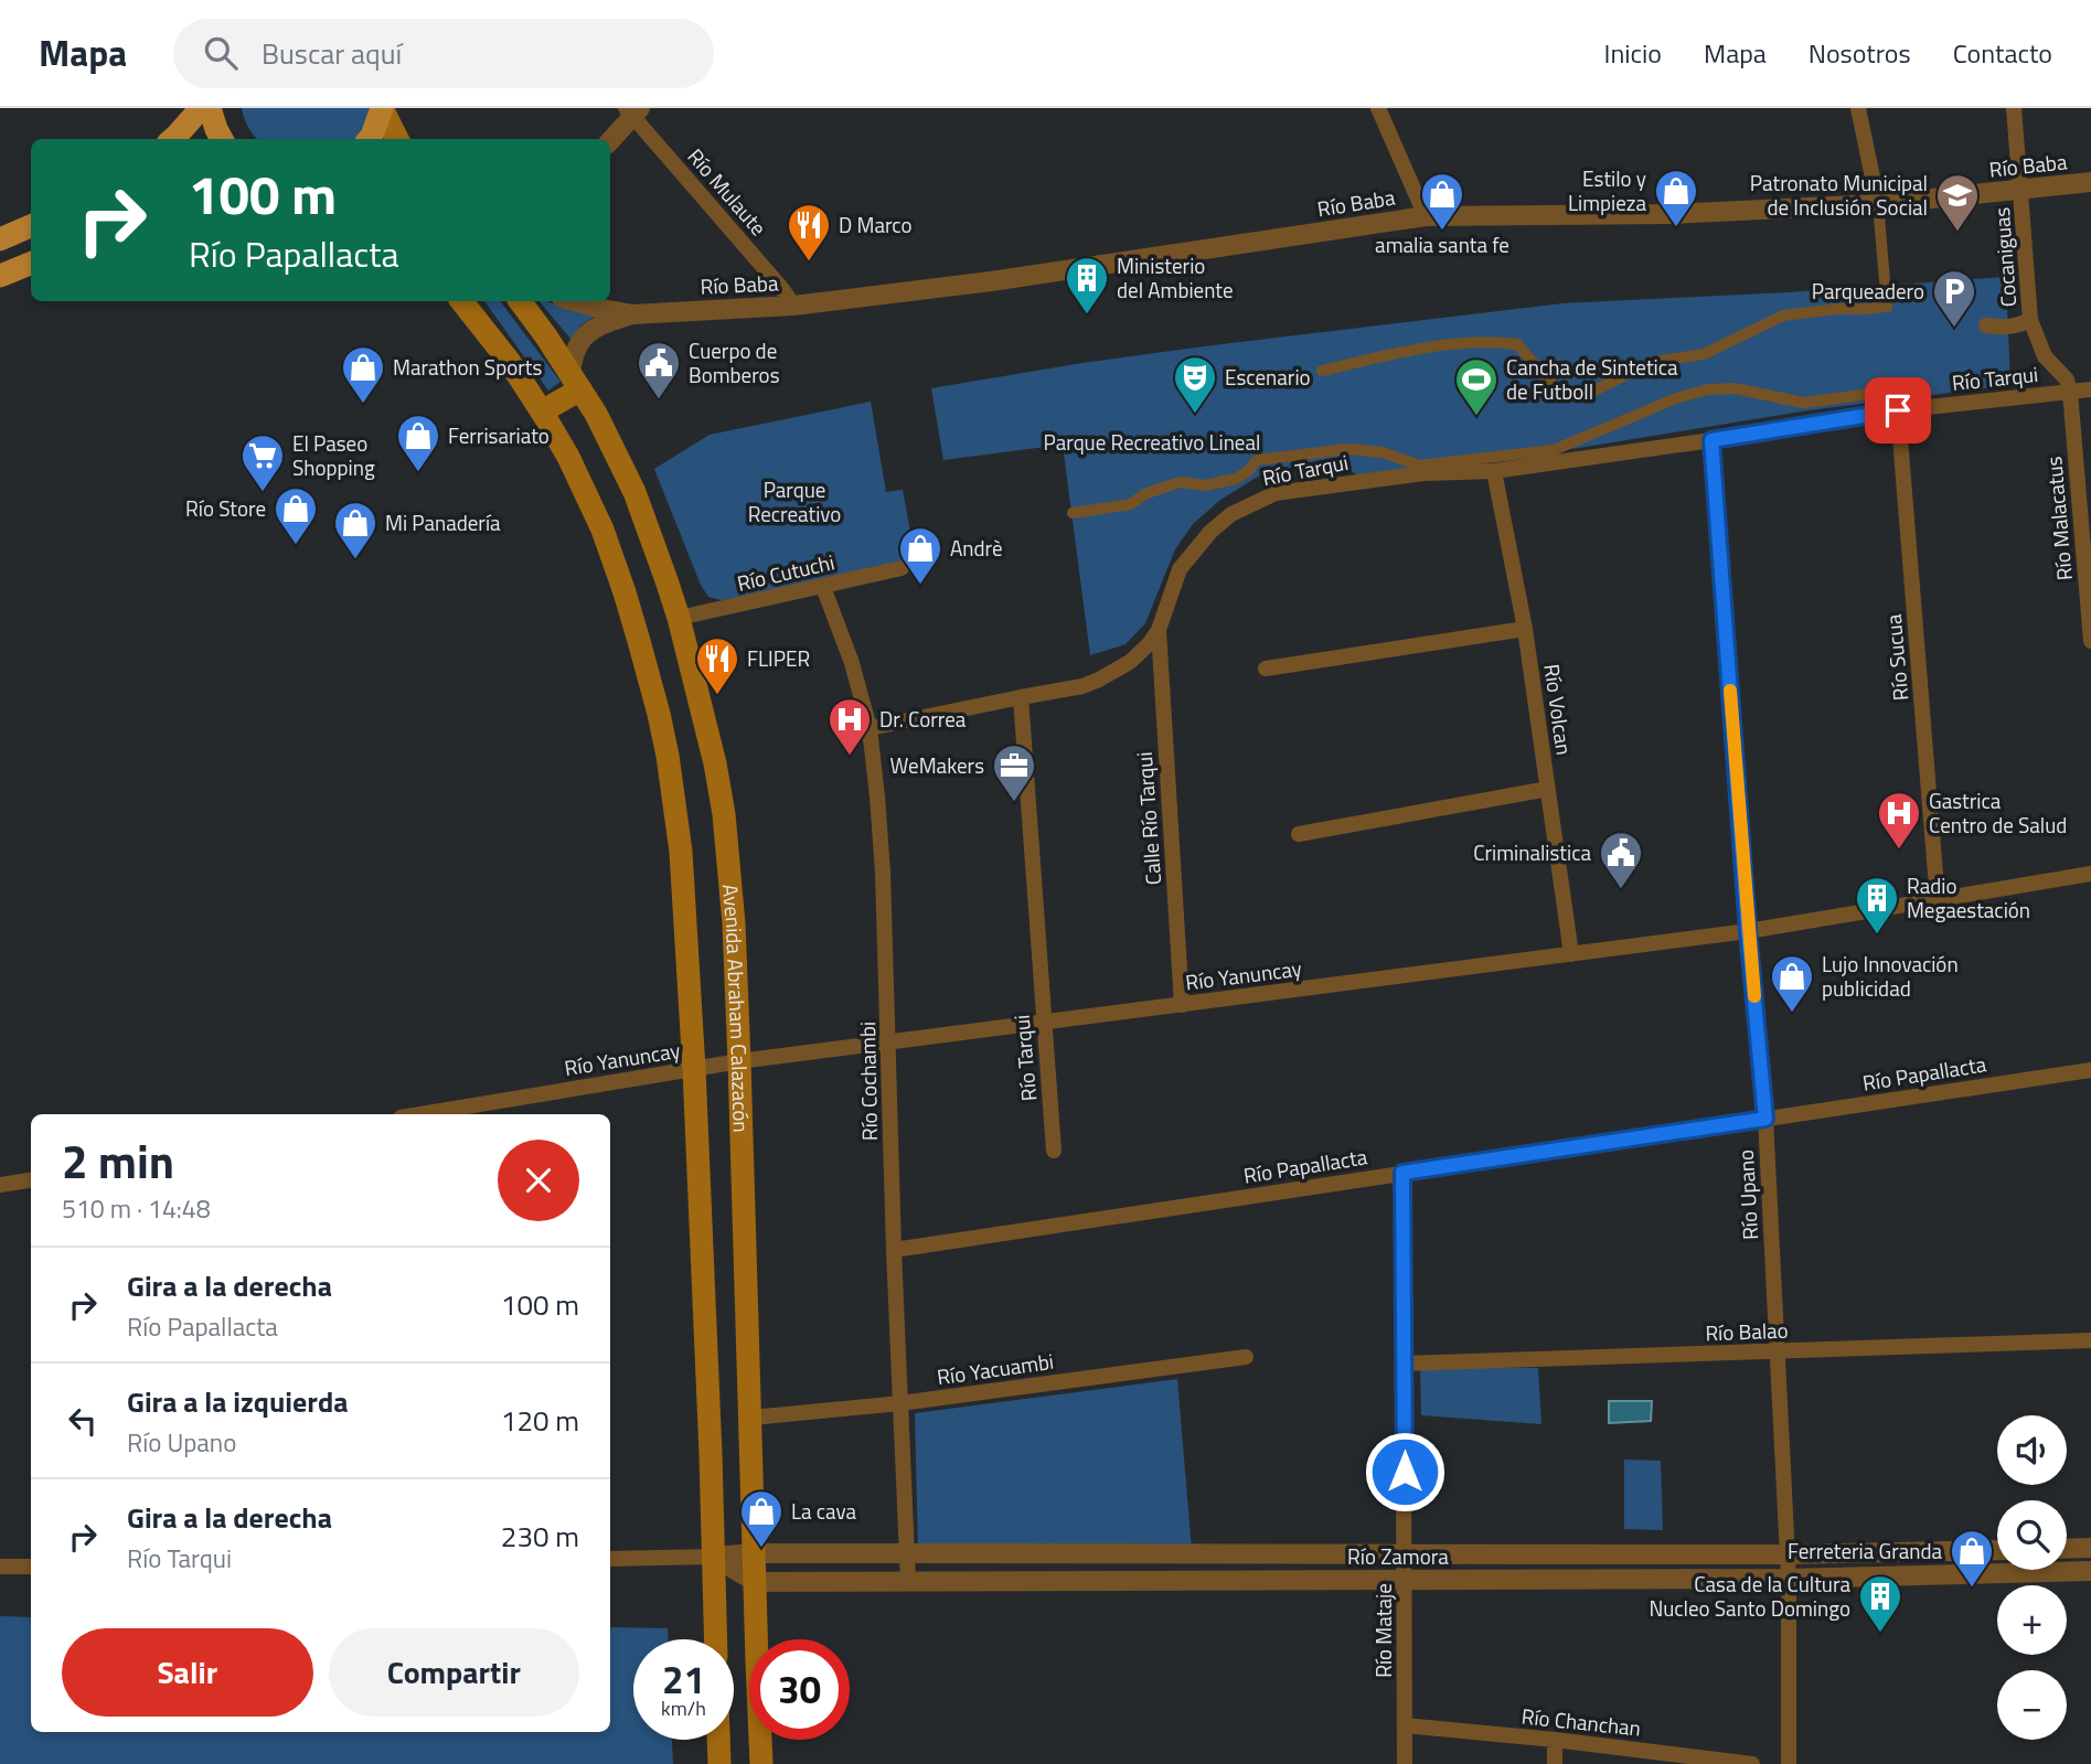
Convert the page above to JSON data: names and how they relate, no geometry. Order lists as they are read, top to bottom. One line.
{"streets":{"main road":["Avenida Abraham Calazacón"],"street":["Río Baba","Río Mulaute","Cocaniguas","Río Tarqui","Río Malacatus","Río Cutuchi","Río Sucua","Río Volcan","Calle Río Tarqui","Río Yanuncay","Río Papallacta","Río Cochambi","Río Upano","Río Balao","Río Yacuambi","Río Zamora","Río Mataje","Río Chanchan"]},"crossings":[["Río Baba","Río Mulaute"],["Río Baba","Cocaniguas"],["Río Baba","Avenida Abraham Calazacón"],["Cocaniguas","Río Tarqui"],["Cocaniguas","Río Malacatus"],["Río Tarqui","Río Malacatus"],["Río Tarqui","Río Sucua"],["Río Tarqui","Río Volcan"],["Río Tarqui","Calle Río Tarqui"],["Río Tarqui","Río Yanuncay"],["Río Tarqui","Río Upano"],["Río Cutuchi","Avenida Abraham Calazacón"],["Río Cutuchi","Río Cochambi"],["Río Sucua","Río Yanuncay"],["Río Volcan","Río Yanuncay"],["Calle Río Tarqui","Río Yanuncay"],["Río Yanuncay","Avenida Abraham Calazacón"],["Río Yanuncay","Río Cochambi"],["Río Yanuncay","Río Upano"],["Avenida Abraham Calazacón","Río Yacuambi"],["Avenida Abraham Calazacón","Río Zamora"],["Río Papallacta","Río Cochambi"],["Río Papallacta","Río Upano"],["Río Papallacta","Río Mataje"],["Río Cochambi","Río Yacuambi"],["Río Cochambi","Río Zamora"],["Río Upano","Río Balao"],["Río Upano","Río Zamora"],["Río Balao","Río Mataje"],["Río Zamora","Río Mataje"],["Río Mataje","Río Chanchan"]],"parks":["Parque Recreativo Lineal","Parque Recreativo"],"places":{"shop":["Estilo y Limpieza","amalia santa fe","Marathon Sports","Ferrisariato","Río Store","Mi Panadería","Andrè","Lujo Innovación publicidad","La cava","Ferreteria Granda"],"school or university":["Patronato Municipal de Inclusión Social"],"restaurant":["D Marco","FLIPER"],"building":["Ministerio del Ambiente","Radio Megaestación","Casa de la Cultura Nucleo Santo Domingo"],"parking":["Parqueadero"],"public building":["Cuerpo de Bomberos","Criminalistica"],"theatre":["Escenario"],"sports":["Cancha de Sintetica de Futboll"],"supermarket":["El Paseo Shopping"],"hospital":["Dr. Correa","Gastrica Centro de Salud"],"office":["WeMakers"]},"page":{"header":"Mapa","search":"Buscar aquí","nav":["Inicio","Mapa","Nosotros","Contacto"],"turn":["100 m","Río Papallacta"],"heading":["2 min","510 m · 14:48"],"list":[{"name":"Gira a la derecha","note":"Río Papallacta","value":"100 m"},{"name":"Gira a la izquierda","note":"Río Upano","value":"120 m"},{"name":"Gira a la derecha","note":"Río Tarqui","value":"230 m"}],"map_buttons":["+","−"],"buttons":["Salir","Compartir"],"speed":"21 km/h","limit":"30"}}
